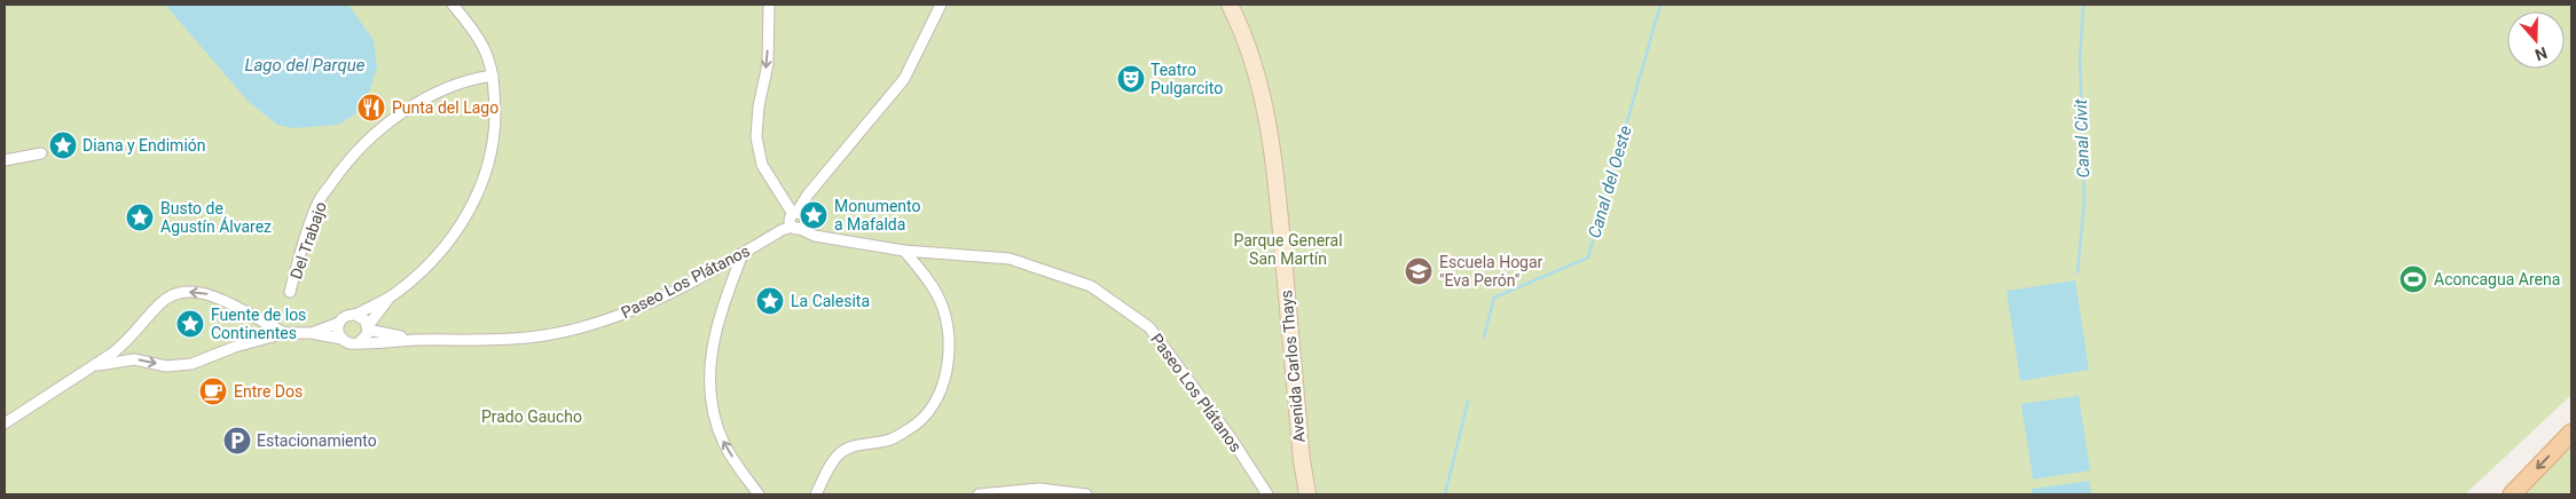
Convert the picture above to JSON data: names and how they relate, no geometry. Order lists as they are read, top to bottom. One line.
{"streets":{"street":["Del Trabajo","Paseo Los Plátanos","Avenida Carlos Thays"]},"water":["Lago del Parque","Canal Civit","Canal del Oeste"],"parks":["Parque General San Martín","Prado Gaucho"],"places":{"theatre":["Teatro Pulgarcito"],"restaurant":["Punta del Lago"],"place":["Diana y Endimión","Monumento a Mafalda","Busto de Agustín Álvarez","La Calesita","Fuente de los Continentes"],"school or university":["Escuela Hogar \"Eva Perón\""],"sports":["Aconcagua Arena"],"cafe":["Entre Dos"],"parking":["Estacionamiento"]},"north":"bottom"}
